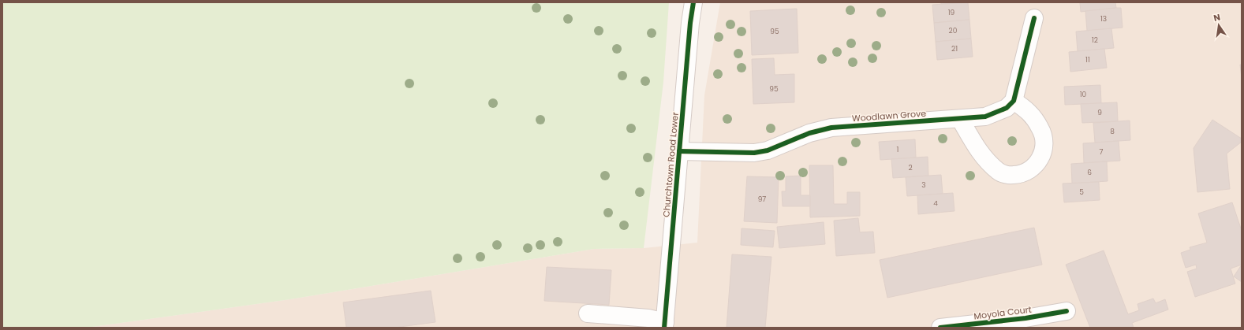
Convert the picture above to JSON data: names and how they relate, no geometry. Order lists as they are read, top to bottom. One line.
{"streets":{"street":["Woodlawn Grove","Churchtown Road Lower","Moyola Court"]},"crossings":[["Woodlawn Grove","Churchtown Road Lower"]],"house_numbers":["19","13","20","95","12","21","11","95","10","9","8","1","7","2","6","3","5","97","4"],"north":"top"}
